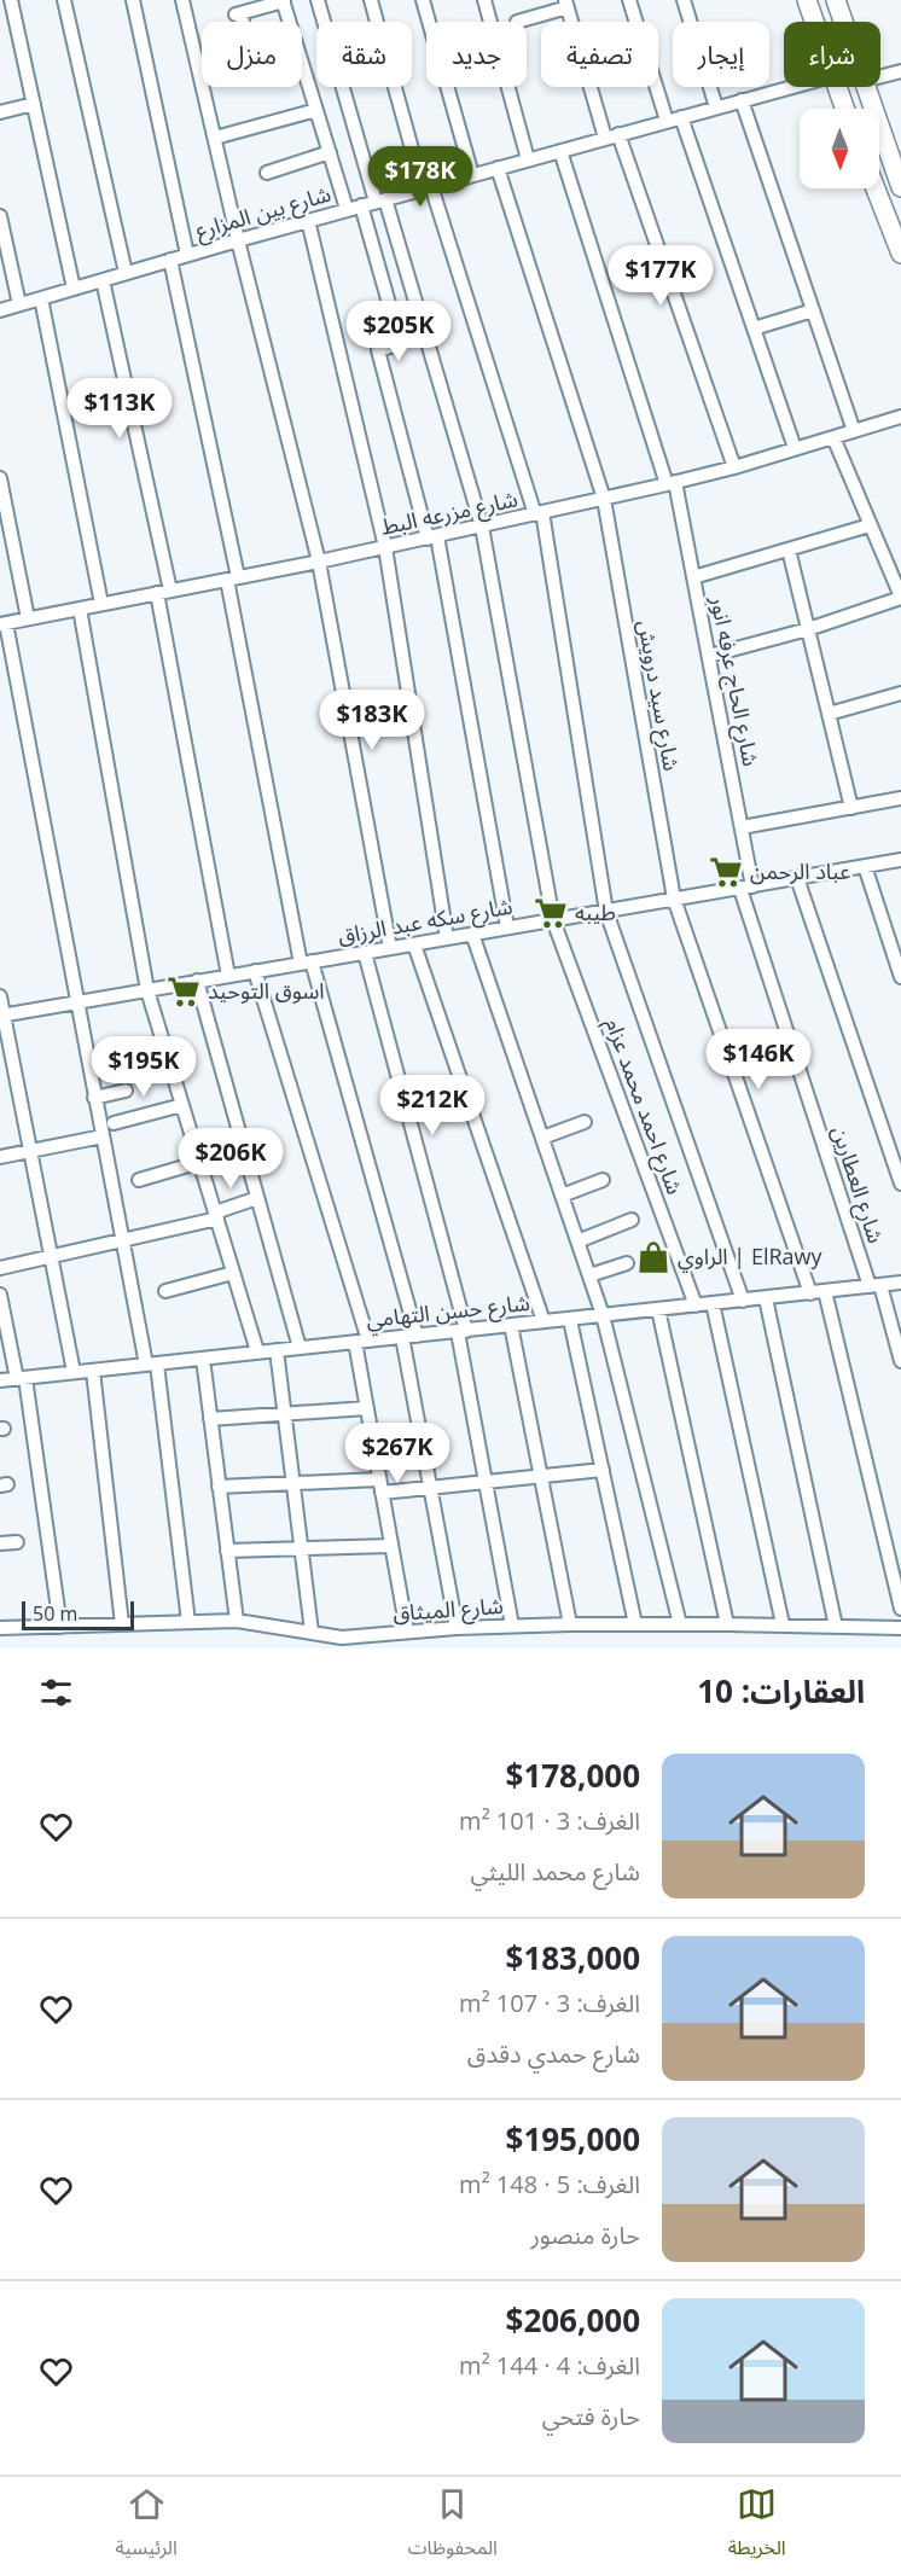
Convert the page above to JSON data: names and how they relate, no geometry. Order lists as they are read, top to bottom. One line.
{"streets":{"street":["شارع بين المزارع","شارع مزرعه البط","شارع الحاج عرفه انور","شارع سيد درويش","شارع سكه عبد الرزاق","شارع احمد محمد عزام","شارع العطارين","شارع حسن التهامي","شارع الميثاق"]},"crossings":[["شارع بين المزارع","شارع الحاج عرفه انور"],["شارع بين المزارع","شارع سيد درويش"],["شارع بين المزارع","شارع احمد محمد عزام"],["شارع مزرعه البط","شارع الحاج عرفه انور"],["شارع مزرعه البط","شارع سيد درويش"],["شارع مزرعه البط","شارع احمد محمد عزام"],["شارع الحاج عرفه انور","شارع سكه عبد الرزاق"],["شارع الحاج عرفه انور","شارع العطارين"],["شارع سيد درويش","شارع سكه عبد الرزاق"],["شارع سيد درويش","شارع حسن التهامي"],["شارع سكه عبد الرزاق","شارع احمد محمد عزام"],["شارع سكه عبد الرزاق","شارع العطارين"],["شارع احمد محمد عزام","شارع حسن التهامي"],["شارع العطارين","شارع حسن التهامي"]],"places":{"supermarket":["عباد الرحمن","طيبه","اسوق التوحيد"],"shop":["الراوي | ElRawy"]},"scale_bar":"50 m","north":"bottom","page":{"chip":["شراء","إيجار","تصفية","جديد","شقة","منزل"],"price":["$178K","$177K","$205K","$113K","$183K","$146K","$195K","$212K","$206K","$267K"],"scale":"50 m","heading":"العقارات: 10","list":[{"name":"$178,000","note":"الغرف: 3 · 101 m² · شارع محمد الليثي"},{"name":"$183,000","note":"الغرف: 3 · 107 m² · شارع حمدي دقدق"},{"name":"$195,000","note":"الغرف: 5 · 148 m² · حارة منصور"},{"name":"$206,000","note":"الغرف: 4 · 144 m² · حارة فتحي"}],"tabs":["الخريطة","المحفوظات","الرئيسية"]}}
